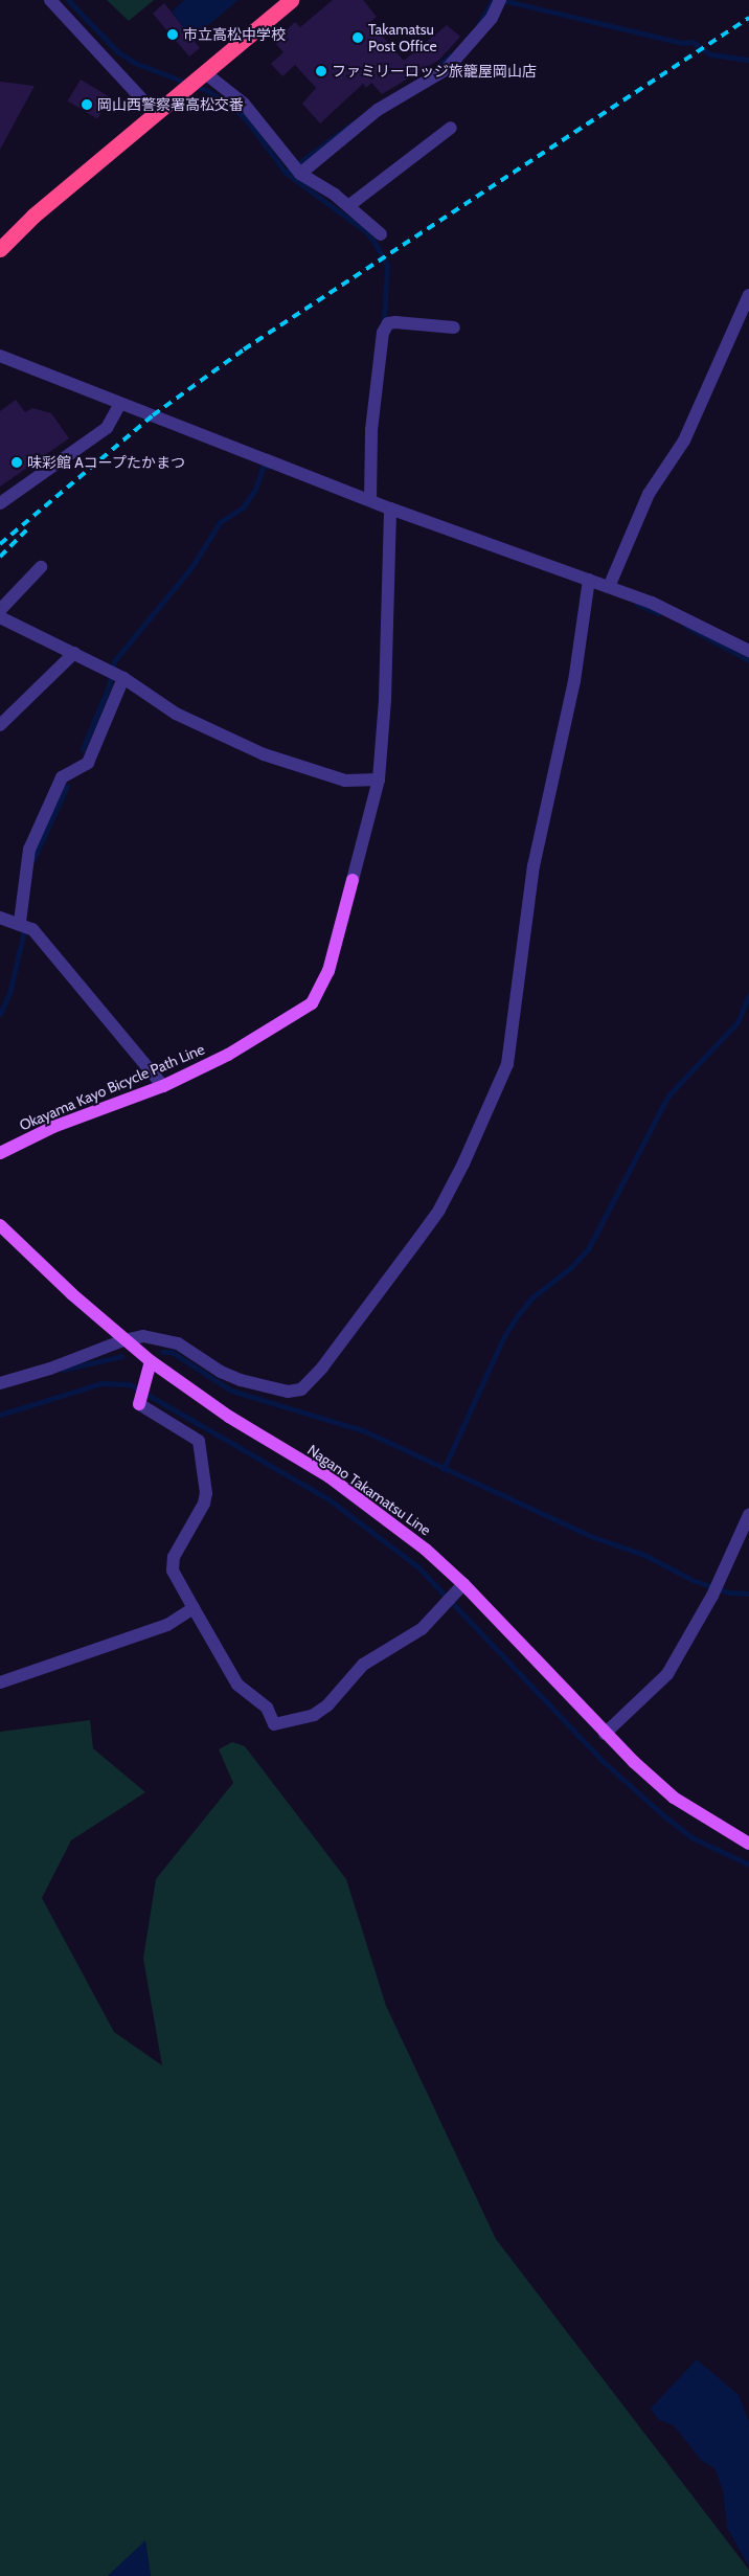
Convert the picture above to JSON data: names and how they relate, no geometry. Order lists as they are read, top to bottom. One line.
{"streets":{"main road":["Okayama Kayo Bicycle Path Line","Nagano Takamatsu Line"]},"places":["市立高松中学校","Takamatsu Post Office","ファミリーロッジ旅籠屋岡山店","岡山西警察署高松交番","味彩館 Aコープたかまつ"]}
